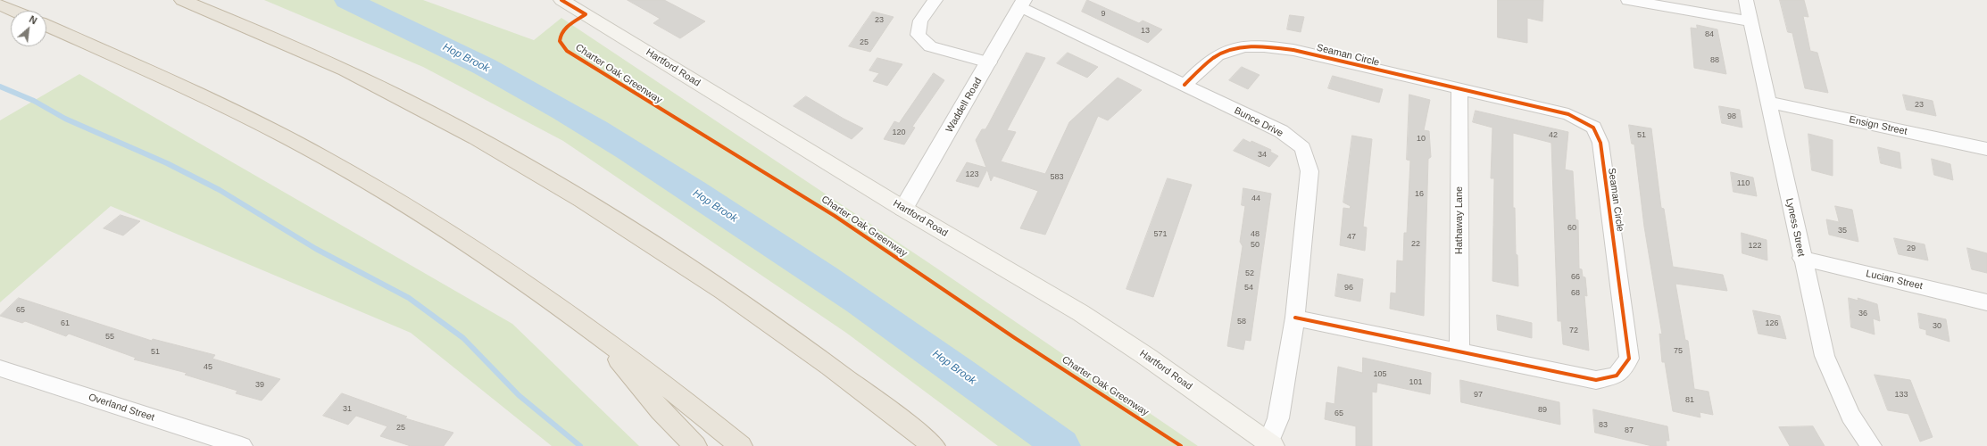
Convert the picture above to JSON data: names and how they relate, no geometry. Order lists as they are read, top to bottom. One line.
{"streets":{"main road":["Hartford Road"],"street":["Seaman Circle","Waddell Road","Bunce Drive","Ensign Street","Hathaway Lane","Lyness Street","Lucian Street","Overland Street"],"cycle path":["Charter Oak Greenway"]},"crossings":[["Seaman Circle","Bunce Drive"],["Seaman Circle","Hathaway Lane"],["Hartford Road","Waddell Road"],["Hartford Road","Bunce Drive"],["Waddell Road","Bunce Drive"],["Ensign Street","Lyness Street"],["Lyness Street","Lucian Street"]],"water":["Hop Brook"],"house_numbers":["9","23","13","84","25","88","23","98","120","42","51","10","34","123","583","110","16","44","60","35","571","48","47","22","50","122","29","52","66","54","96","68","65","36","58","61","126","30","72","55","75","51","45","105","101","39","97","133","81","31","89","65","83","25","87"],"north":"top right"}
